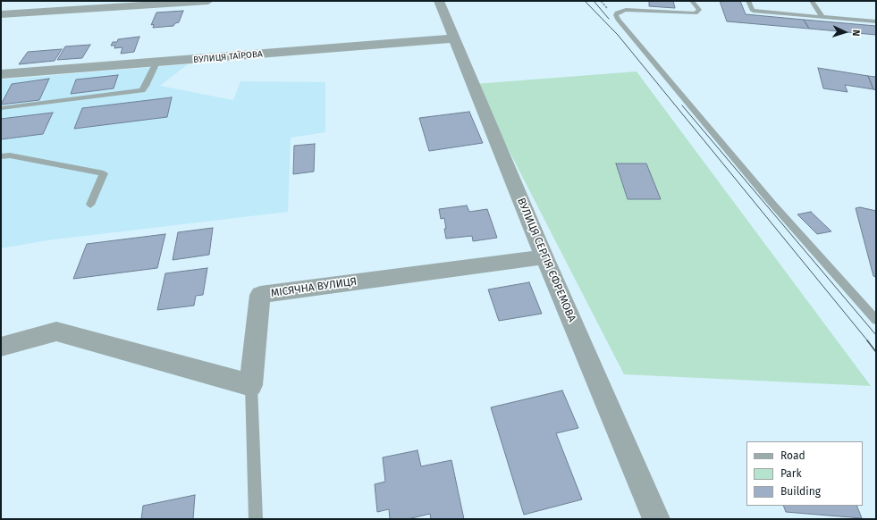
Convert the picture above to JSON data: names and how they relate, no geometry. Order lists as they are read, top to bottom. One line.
{"streets":{"street":["ВУЛИЦЯ ТАЇРОВА","ВУЛИЦЯ СЕРГІЯ ЄФРЕМОВА","МІСЯЧНА ВУЛИЦЯ"]},"crossings":[["ВУЛИЦЯ ТАЇРОВА","ВУЛИЦЯ СЕРГІЯ ЄФРЕМОВА"],["ВУЛИЦЯ СЕРГІЯ ЄФРЕМОВА","МІСЯЧНА ВУЛИЦЯ"]],"legend":["Road","Park","Building"],"north":"right"}
